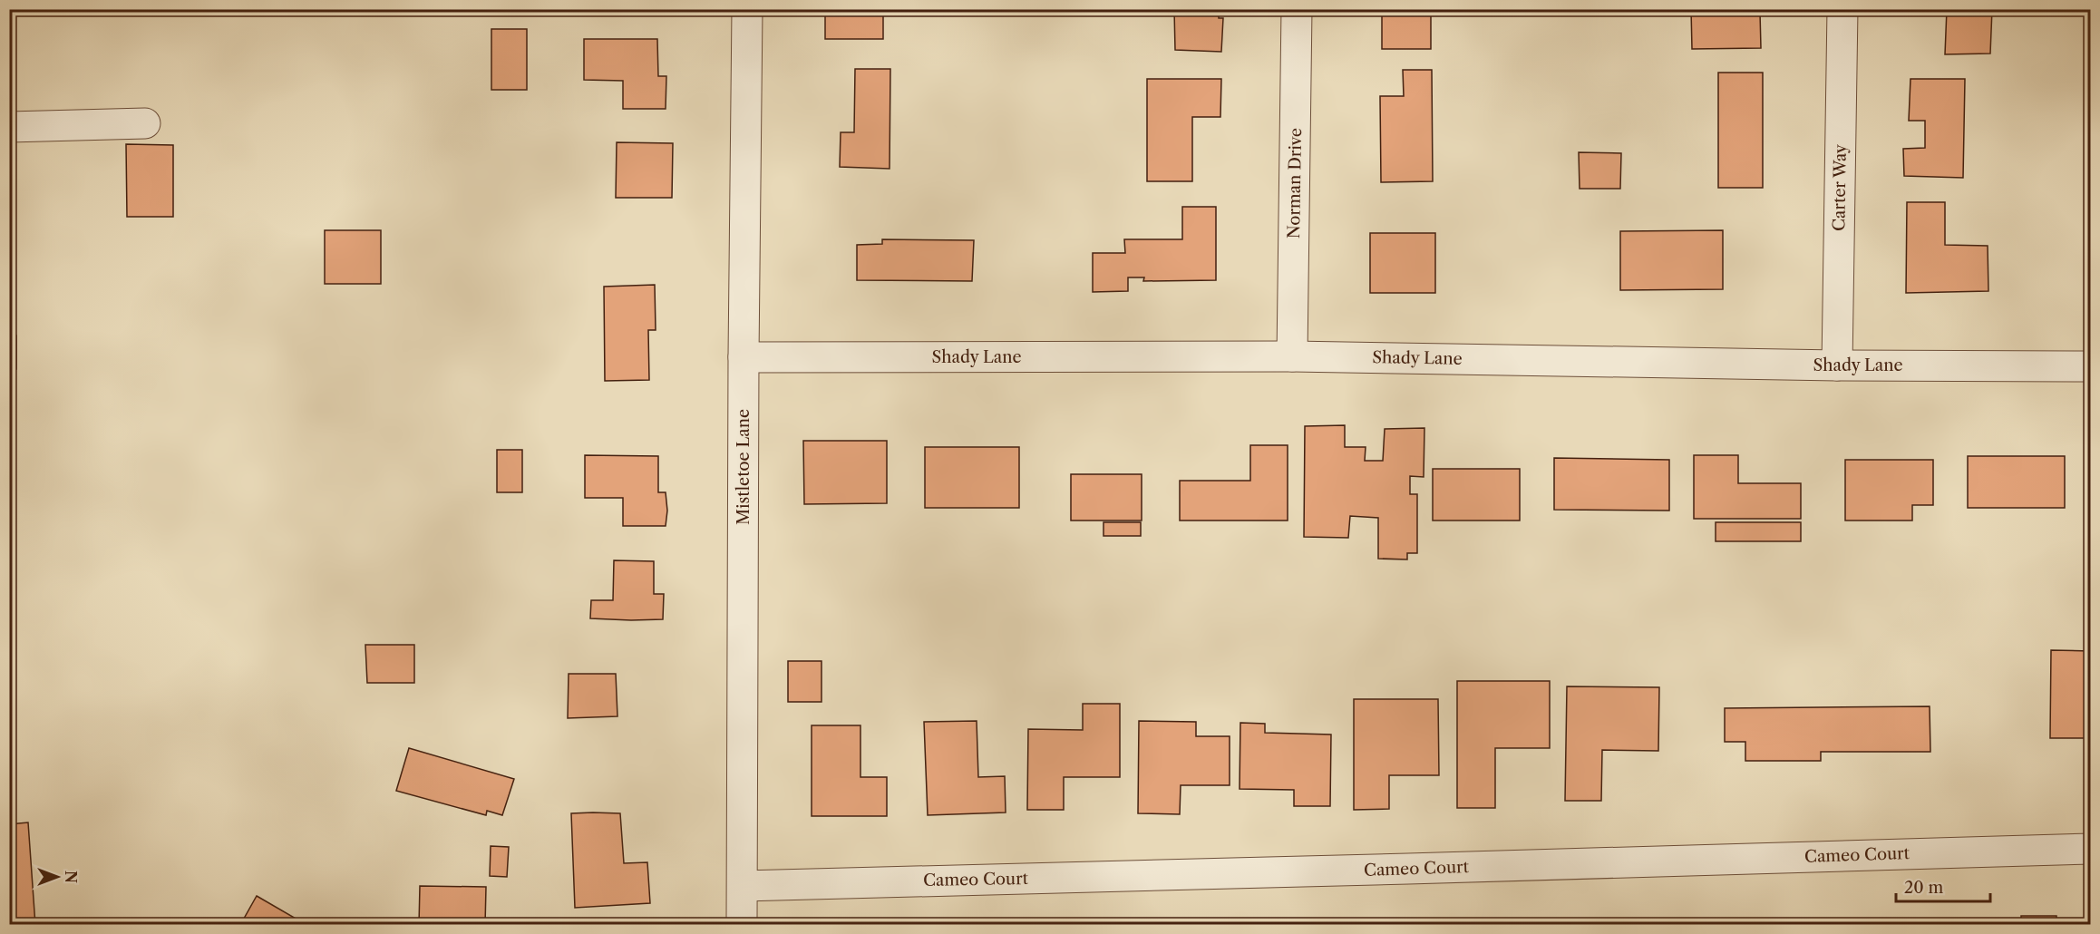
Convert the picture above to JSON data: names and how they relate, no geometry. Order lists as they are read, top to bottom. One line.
{"streets":{"street":["Norman Drive","Carter Way","Shady Lane","Mistletoe Lane","Cameo Court"]},"crossings":[["Norman Drive","Shady Lane"],["Carter Way","Shady Lane"],["Shady Lane","Mistletoe Lane"],["Mistletoe Lane","Cameo Court"]],"scale_bar":"20 m","north":"right"}
